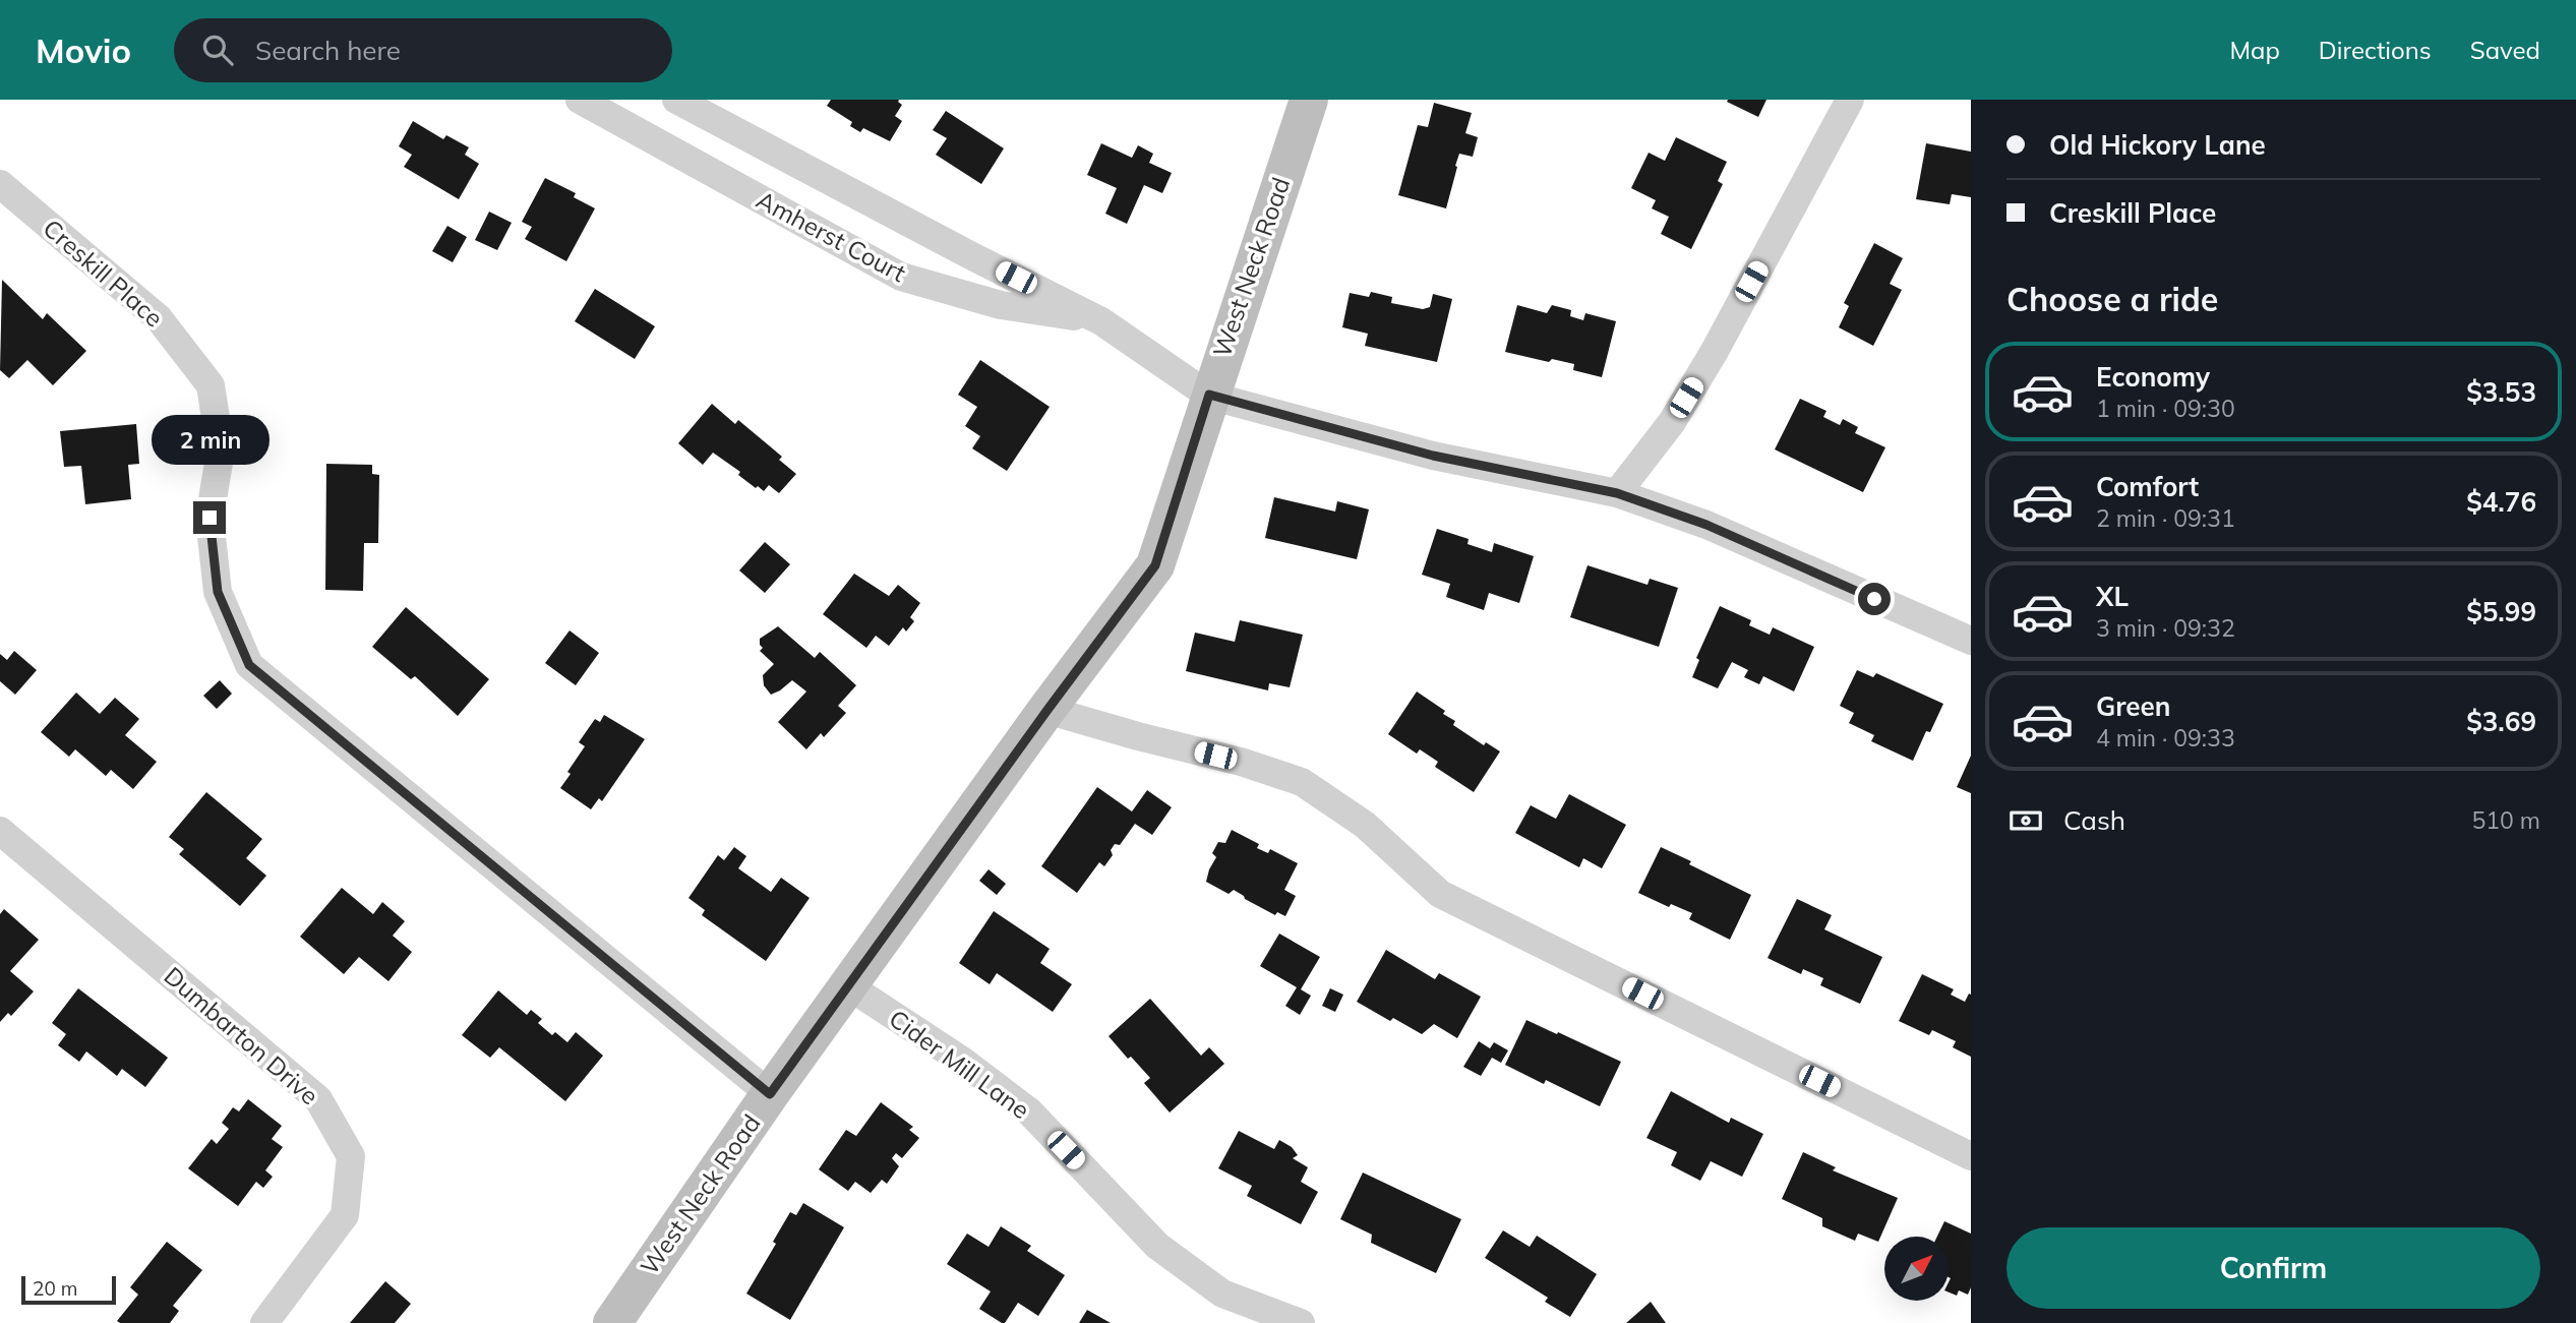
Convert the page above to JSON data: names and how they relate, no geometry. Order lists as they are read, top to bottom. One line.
{"streets":{"street":["Amherst Court","West Neck Road","Creskill Place","Dumbarton Drive","Cider Mill Lane"]},"crossings":[["Amherst Court","West Neck Road"],["West Neck Road","Creskill Place"],["West Neck Road","Cider Mill Lane"]],"scale_bar":"20 m","north":"top right","page":{"header":"Movio","search":"Search here","nav":["Map","Directions","Saved"],"banner":["Old Hickory Lane","Creskill Place"],"heading":"Choose a ride","list":[{"name":"Economy","note":"1 min · 09:30","value":"$3.53"},{"name":"Comfort","note":"2 min · 09:31","value":"$4.76"},{"name":"XL","note":"3 min · 09:32","value":"$5.99"},{"name":"Green","note":"4 min · 09:33","value":"$3.69"}],"bubble":"2 min","pay":["Cash","510 m"],"buttons":"Confirm","scale":"20 m"}}
